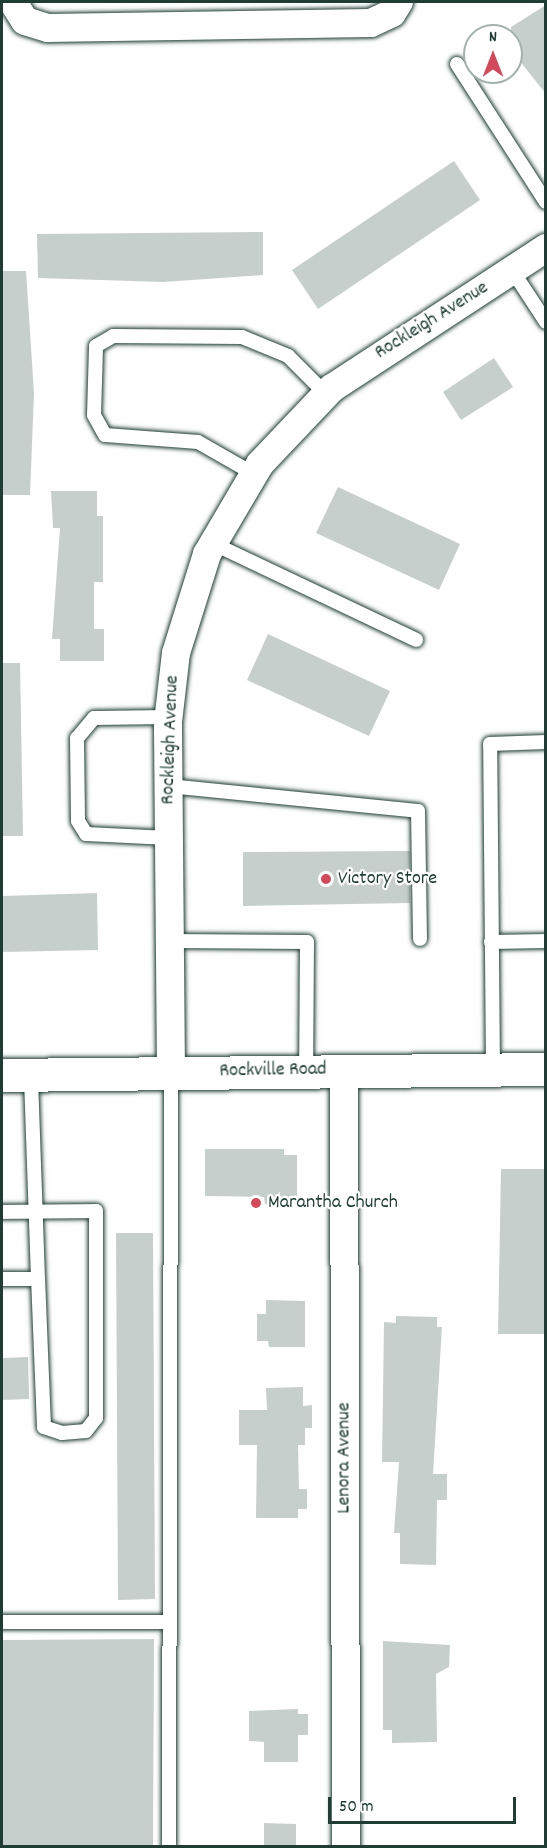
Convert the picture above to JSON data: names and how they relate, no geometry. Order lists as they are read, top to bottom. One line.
{"streets":{"main road":["Rockville Road"],"street":["Rockleigh Avenue","Lenora Avenue"]},"crossings":[["Rockleigh Avenue","Rockville Road"],["Rockville Road","Lenora Avenue"]],"places":["Victory Store","Marantha Church"],"scale_bar":"50 m","north":"top"}
